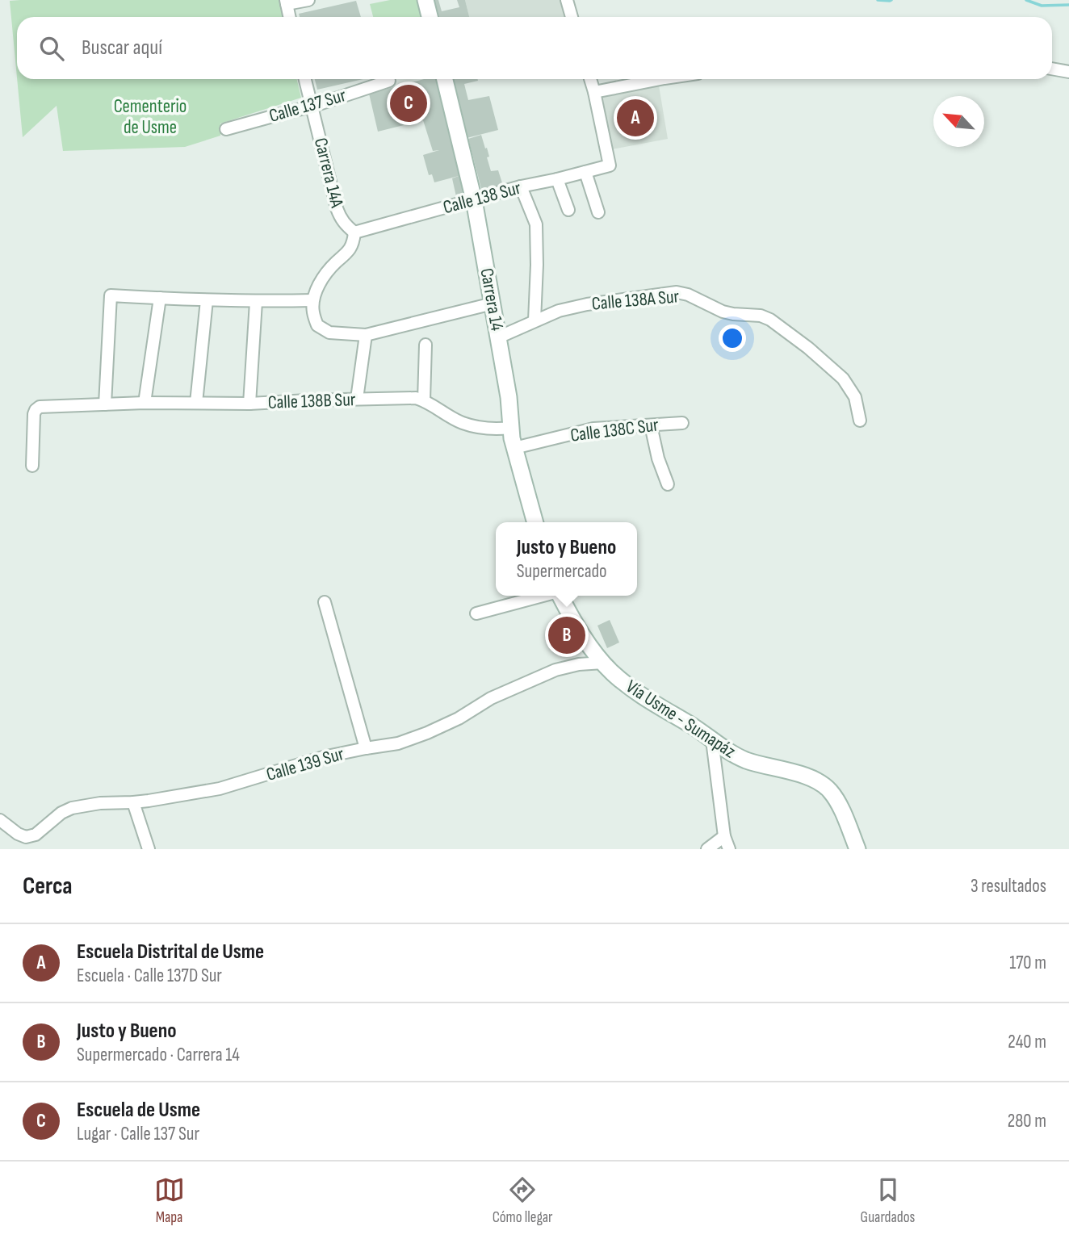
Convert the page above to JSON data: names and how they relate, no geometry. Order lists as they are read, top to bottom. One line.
{"streets":{"street":["Calle 137 Sur","Carrera 14A","Calle 138 Sur","Carrera 14","Calle 138A Sur","Calle 138B Sur","Calle 138C Sur","Vía Usme - Sumapáz","Calle 139 Sur"]},"crossings":[["Calle 137 Sur","Carrera 14A"],["Carrera 14A","Calle 138 Sur"],["Calle 138 Sur","Carrera 14"],["Carrera 14","Calle 138A Sur"],["Carrera 14","Calle 138B Sur"],["Carrera 14","Calle 138C Sur"],["Vía Usme - Sumapáz","Calle 139 Sur"]],"parks":["Cementerio de Usme"],"north":"top left","page":{"search":"Buscar aquí","pins":["C","A","B"],"popup":["Justo y Bueno","Supermercado"],"heading":["Cerca","3 resultados"],"list":[{"mark":"A","name":"Escuela Distrital de Usme","note":"Escuela · Calle 137D Sur","value":"170 m"},{"mark":"B","name":"Justo y Bueno","note":"Supermercado · Carrera 14","value":"240 m"},{"mark":"C","name":"Escuela de Usme","note":"Lugar · Calle 137 Sur","value":"280 m"}],"nav":["Mapa","Cómo llegar","Guardados"]}}
